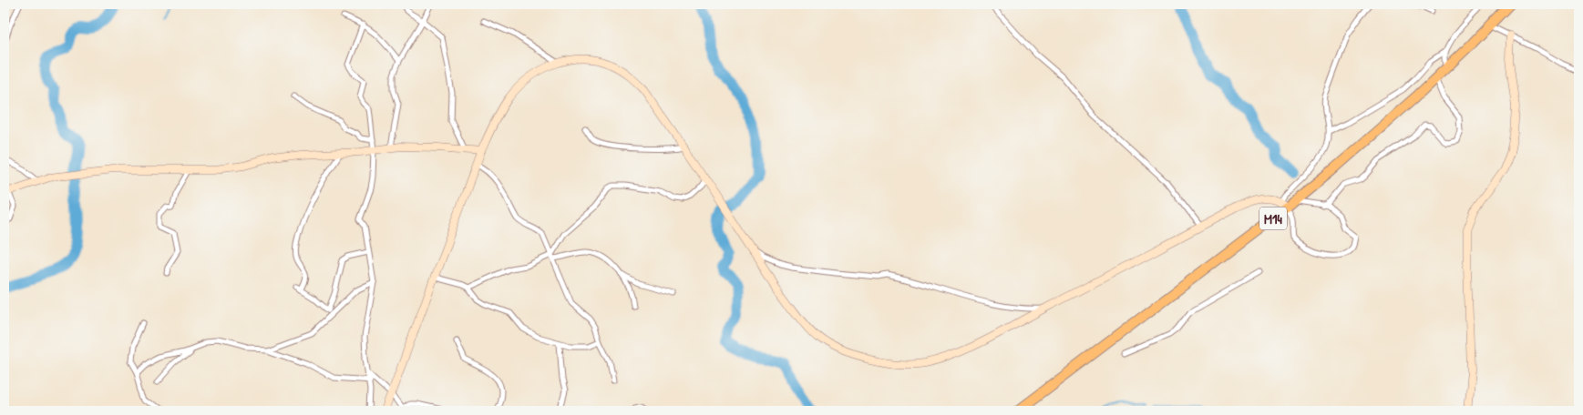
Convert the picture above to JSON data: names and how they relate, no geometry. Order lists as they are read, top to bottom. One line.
{"streets":{"highway":["M14"]}}
